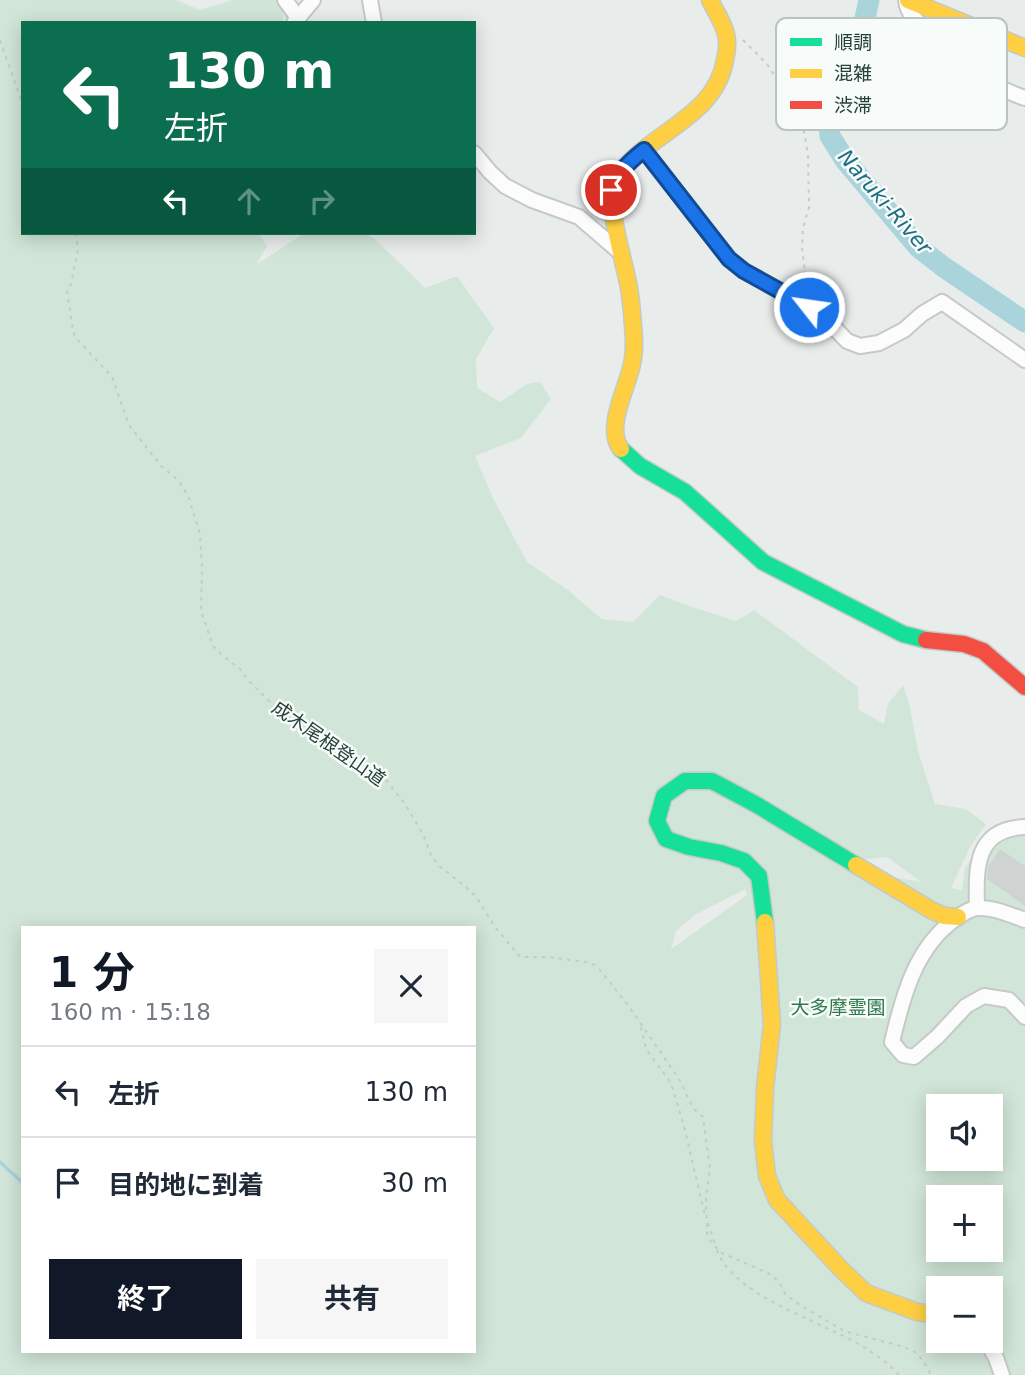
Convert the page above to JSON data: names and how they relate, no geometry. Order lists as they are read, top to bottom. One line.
{"streets":{"path":["成木尾根登山道"]},"water":["Naruki-River"],"parks":["大多摩霊園"],"legend":["順調","混雑","渋滞"],"page":{"turn":["130 m","左折"],"heading":["1 分","160 m · 15:18"],"list":[{"name":"左折","value":"130 m"},{"name":"目的地に到着","value":"30 m"}],"map_buttons":["+","−"],"buttons":["終了","共有"]}}
